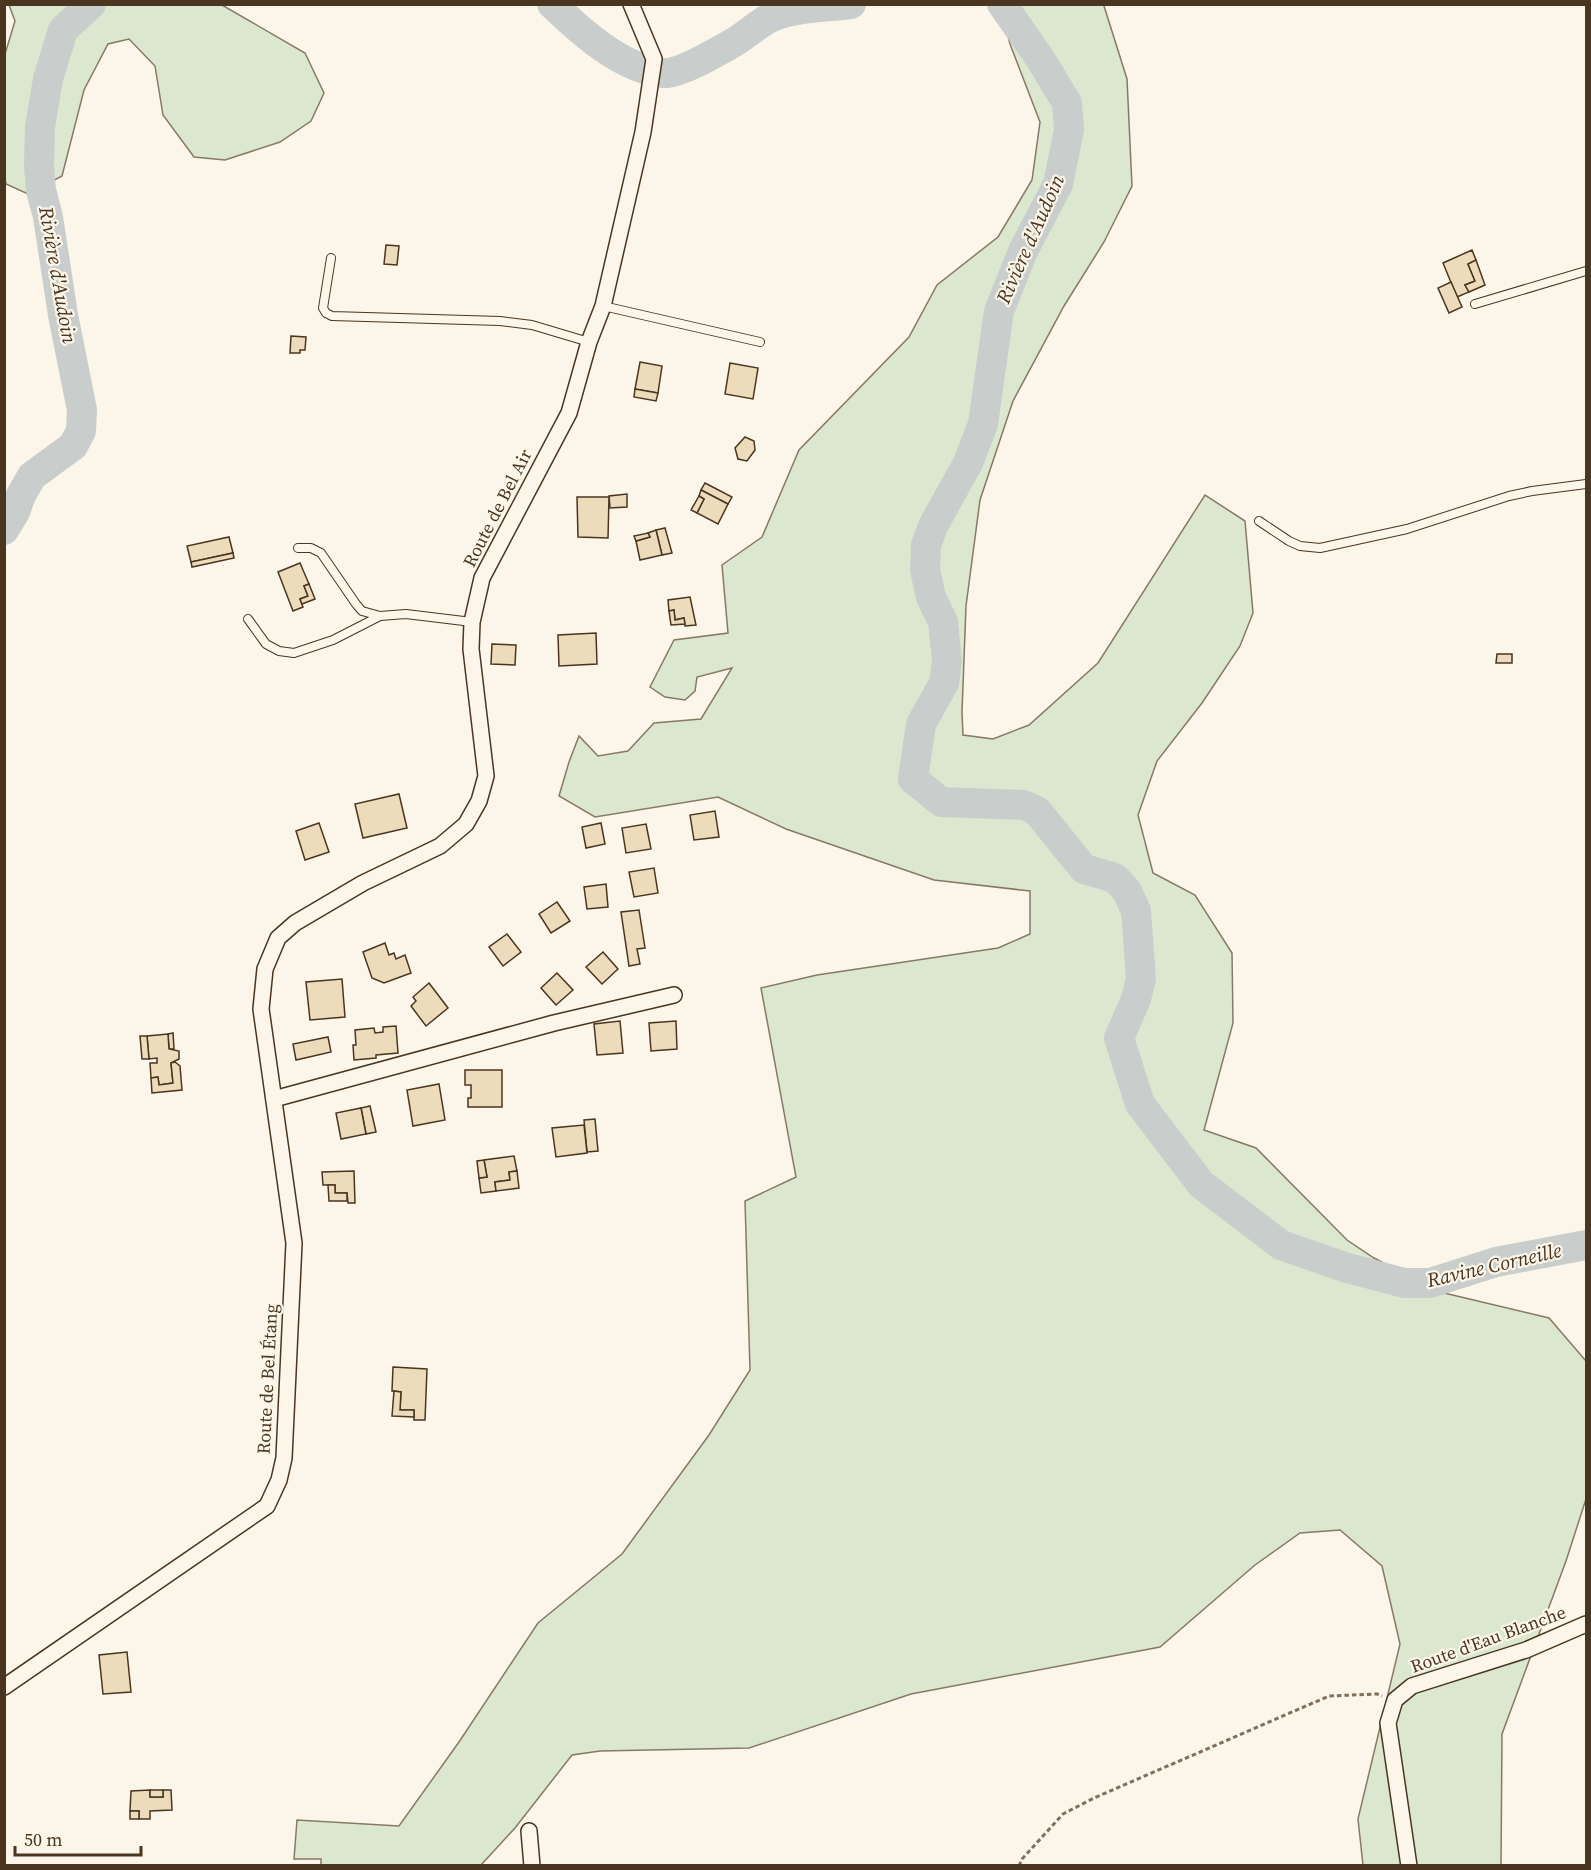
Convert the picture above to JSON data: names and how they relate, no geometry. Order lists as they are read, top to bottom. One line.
{"streets":{"street":["Route de Bel Air","Route de Bel Étang","Route d'Eau Blanche"]},"crossings":[["Route de Bel Air","Route de Bel Étang"]],"water":["Rivière d'Audoin","Ravine Corneille"],"scale_bar":"50 m"}
